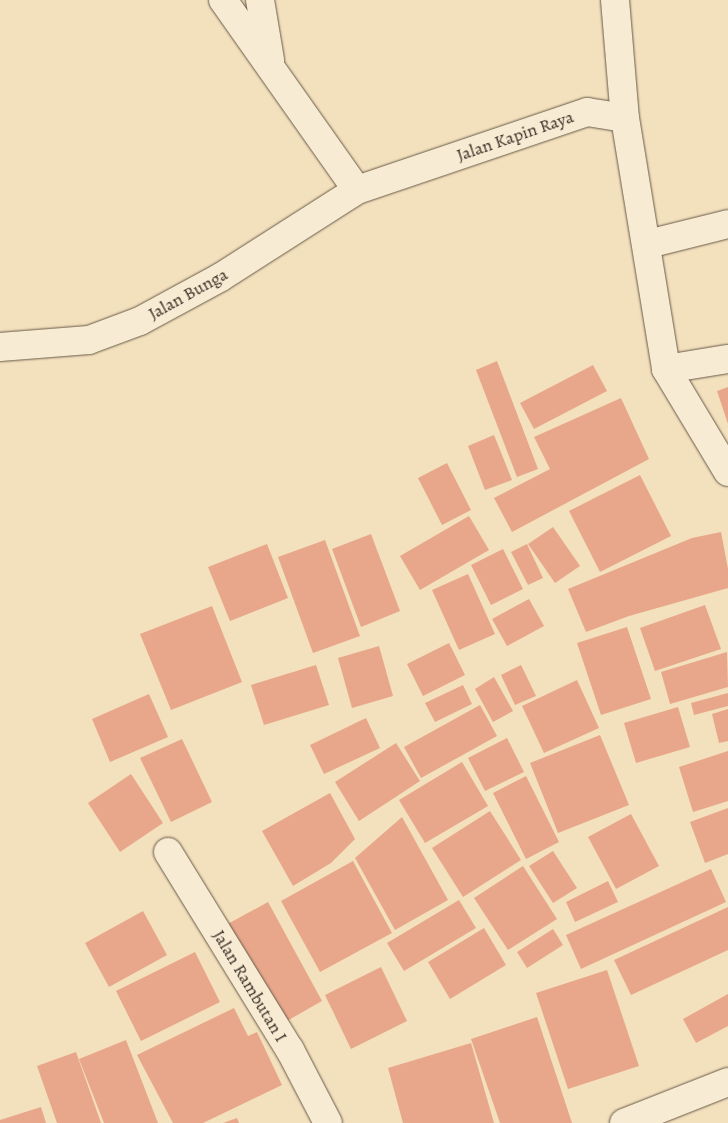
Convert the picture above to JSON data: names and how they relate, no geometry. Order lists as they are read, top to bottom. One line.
{"streets":{"street":["Jalan Kapin Raya","Jalan Bunga","Jalan Rambutan I"]},"crossings":[["Jalan Kapin Raya","Jalan Bunga"]]}
